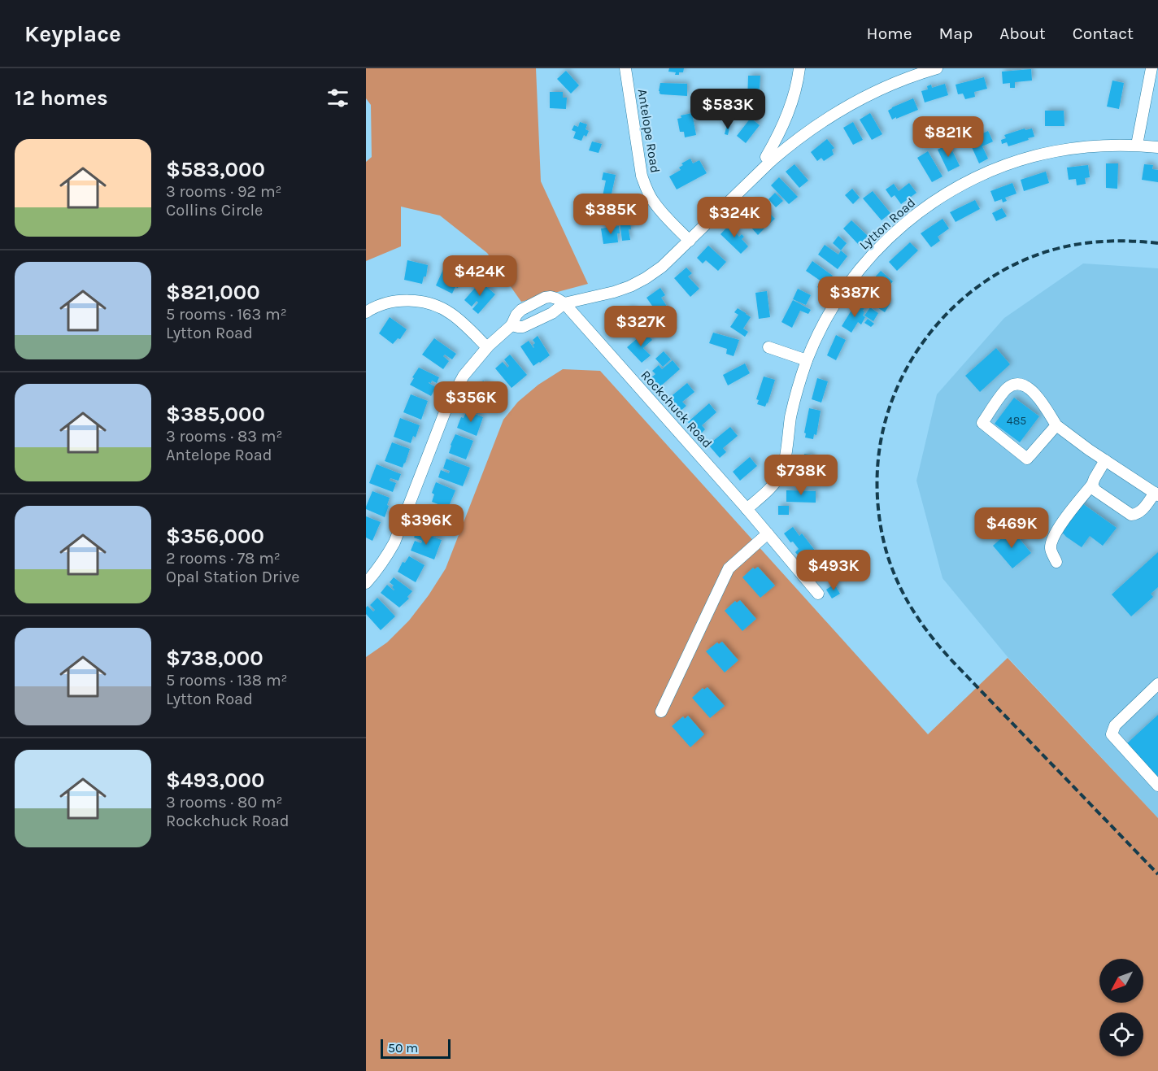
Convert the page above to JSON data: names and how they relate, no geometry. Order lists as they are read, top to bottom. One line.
{"streets":{"street":["Antelope Road","Lytton Road","Rockchuck Road"]},"crossings":[["Lytton Road","Rockchuck Road"]],"house_numbers":["485"],"scale_bar":"50 m","north":"bottom left","page":{"header":"Keyplace","nav":["Home","Map","About","Contact"],"heading":"12 homes","price":["$583K","$821K","$385K","$324K","$424K","$387K","$327K","$356K","$738K","$396K","$469K","$493K"],"list":[{"name":"$583,000","note":"3 rooms · 92 m² · Collins Circle"},{"name":"$821,000","note":"5 rooms · 163 m² · Lytton Road"},{"name":"$385,000","note":"3 rooms · 83 m² · Antelope Road"},{"name":"$356,000","note":"2 rooms · 78 m² · Opal Station Drive"},{"name":"$738,000","note":"5 rooms · 138 m² · Lytton Road"},{"name":"$493,000","note":"3 rooms · 80 m² · Rockchuck Road"}],"scale":"50 m"}}
